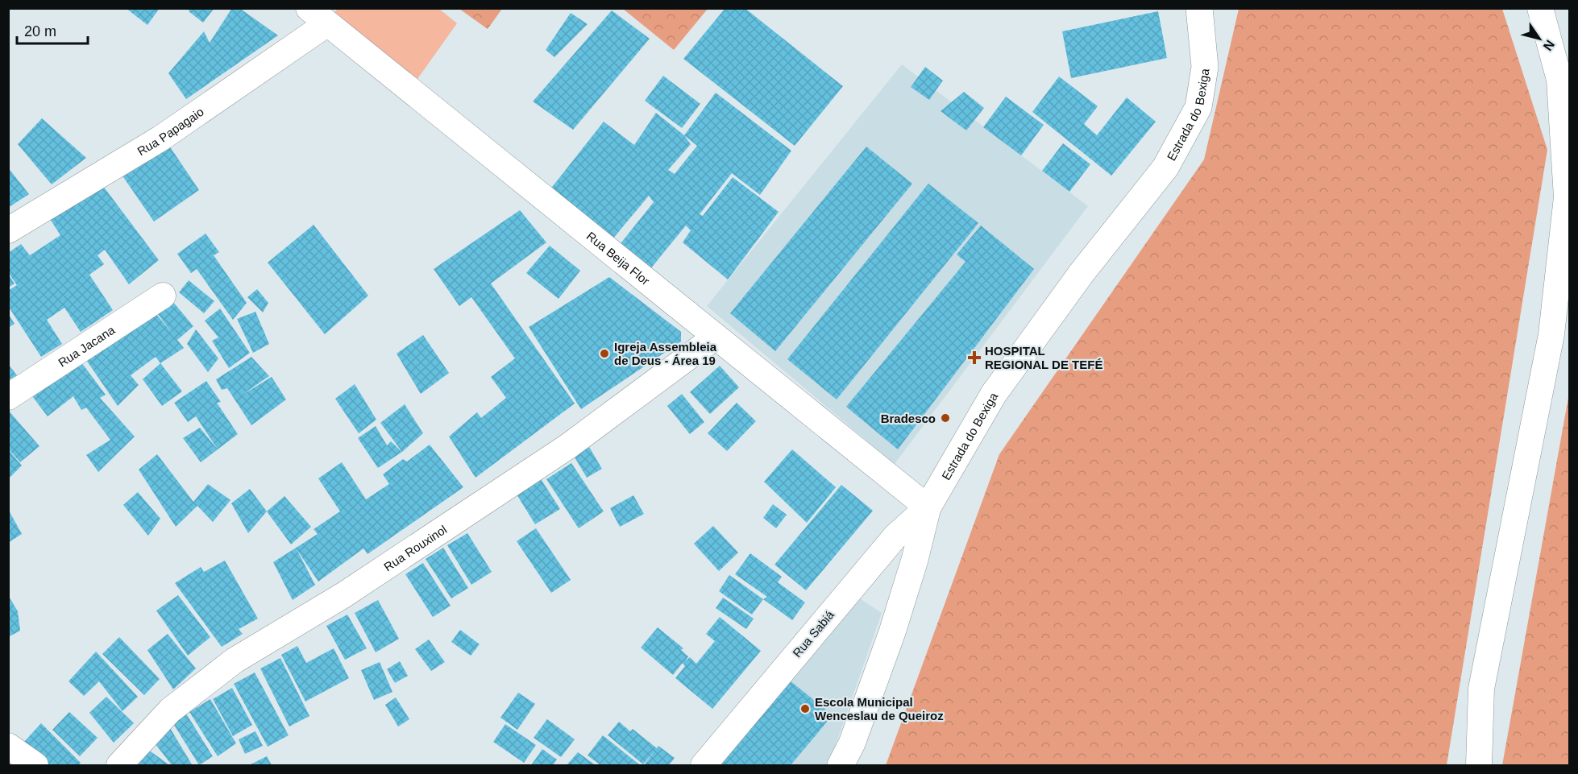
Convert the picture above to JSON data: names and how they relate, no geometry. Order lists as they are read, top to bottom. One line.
{"streets":{"street":["Estrada do Bexiga","Rua Papagaio","Rua Beija Flor","Rua Jacana","Rua Rouxinol","Rua Sabiá"]},"crossings":[["Estrada do Bexiga","Rua Beija Flor"],["Estrada do Bexiga","Rua Sabiá"],["Rua Papagaio","Rua Beija Flor"],["Rua Beija Flor","Rua Rouxinol"],["Rua Beija Flor","Rua Sabiá"]],"places":{"other":["Igreja Assembleia de Deus - Área 19","Bradesco","Escola Municipal Wenceslau de Queiroz"],"health":["HOSPITAL REGIONAL DE TEFÉ"]},"scale_bar":"20 m","north":"bottom right"}
